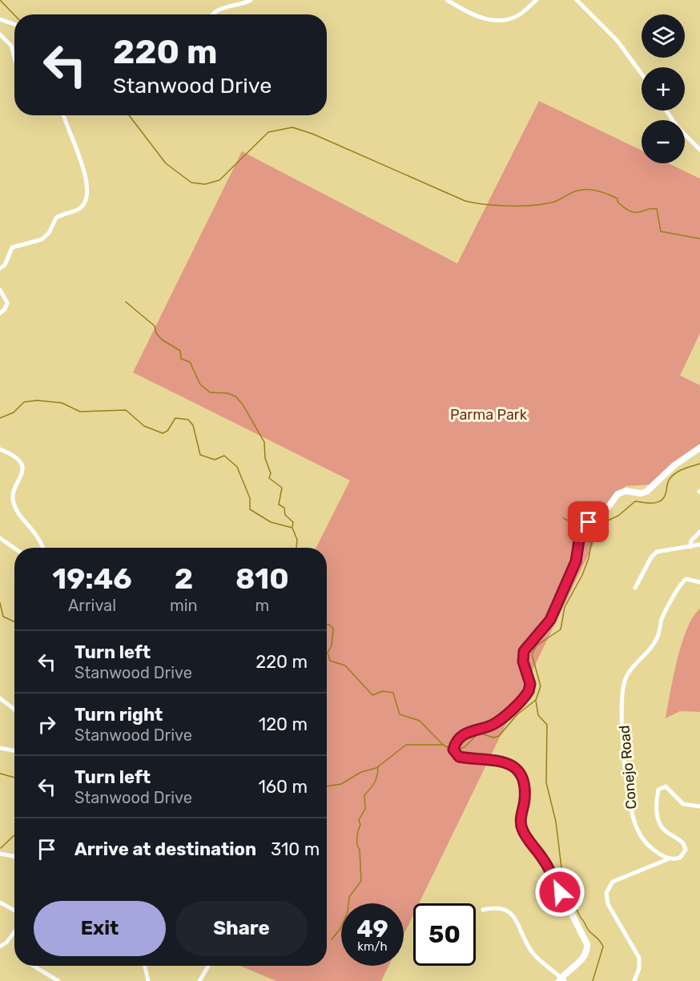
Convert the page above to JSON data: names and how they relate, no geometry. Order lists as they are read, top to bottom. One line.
{"streets":{"street":["Conejo Road"]},"parks":["Parma Park"],"page":{"map_buttons":["+","−"],"turn":["220 m","Stanwood Drive"],"eta":["19:46","Arrival","2","min","810","m"],"list":[{"name":"Turn left","note":"Stanwood Drive","value":"220 m"},{"name":"Turn right","note":"Stanwood Drive","value":"120 m"},{"name":"Turn left","note":"Stanwood Drive","value":"160 m"},{"name":"Arrive at destination","value":"310 m"}],"buttons":["Exit","Share"],"speed":"49 km/h","limit":"50"}}
